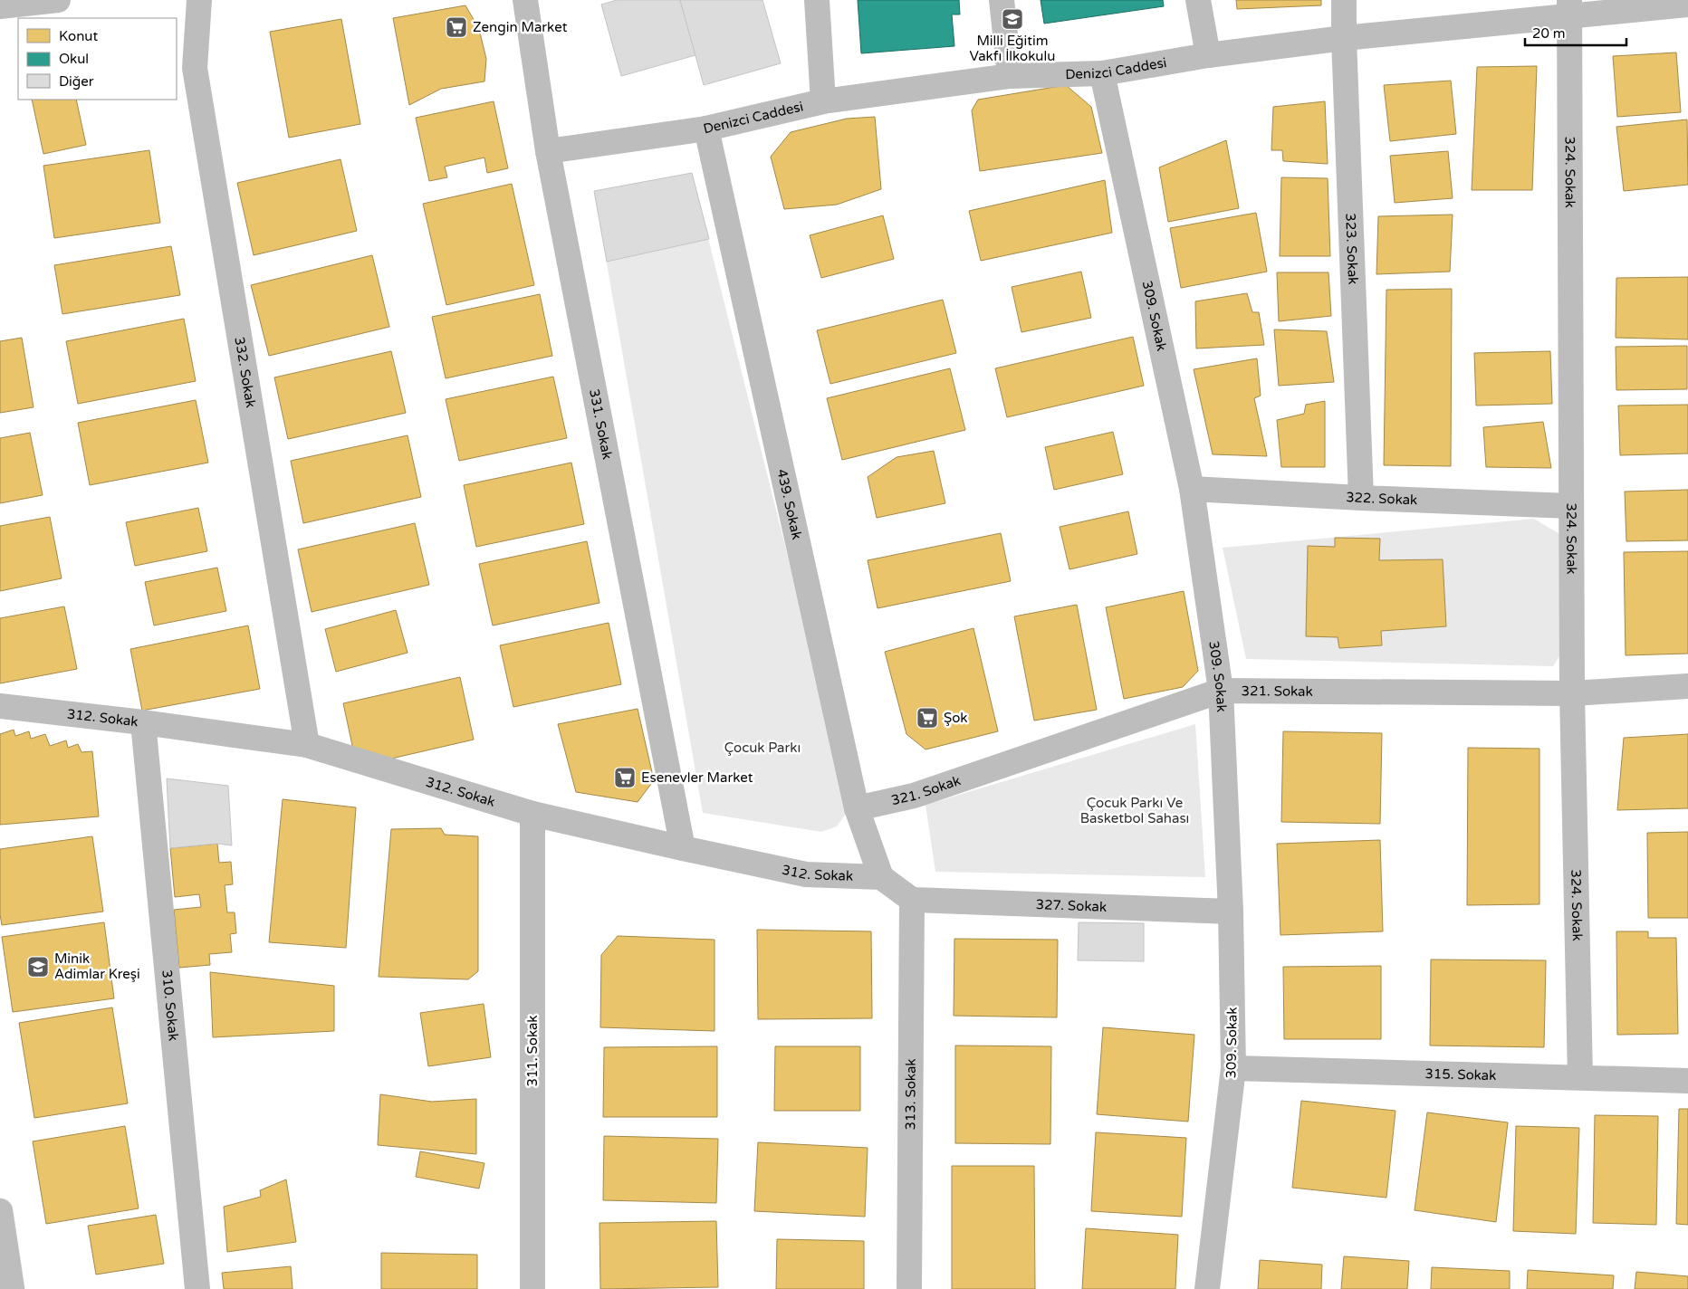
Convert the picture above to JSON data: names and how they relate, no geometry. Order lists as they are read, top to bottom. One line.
{"streets":{"street":["Denizci Caddesi","324. Sokak","323. Sokak","309. Sokak","332. Sokak","331. Sokak","322. Sokak","439. Sokak","321. Sokak","312. Sokak","327. Sokak","310. Sokak","311. Sokak","315. Sokak","313. Sokak"]},"crossings":[["Denizci Caddesi","324. Sokak"],["Denizci Caddesi","323. Sokak"],["Denizci Caddesi","309. Sokak"],["Denizci Caddesi","331. Sokak"],["Denizci Caddesi","439. Sokak"],["324. Sokak","322. Sokak"],["324. Sokak","321. Sokak"],["324. Sokak","315. Sokak"],["323. Sokak","322. Sokak"],["309. Sokak","322. Sokak"],["309. Sokak","321. Sokak"],["309. Sokak","327. Sokak"],["309. Sokak","315. Sokak"],["332. Sokak","312. Sokak"],["331. Sokak","312. Sokak"],["439. Sokak","321. Sokak"],["439. Sokak","312. Sokak"],["312. Sokak","310. Sokak"],["312. Sokak","311. Sokak"],["327. Sokak","313. Sokak"]],"parks":["Çocuk Parkı","Çocuk Parkı Ve Basketbol Sahası"],"places":{"school or university":["Milli Eğitim Vakfı İlkokulu","Minik Adimlar Kreşi"],"supermarket":["Zengin Market","Şok","Esenevler Market"]},"legend":["Konut","Okul","Diğer"],"scale_bar":"20 m"}
